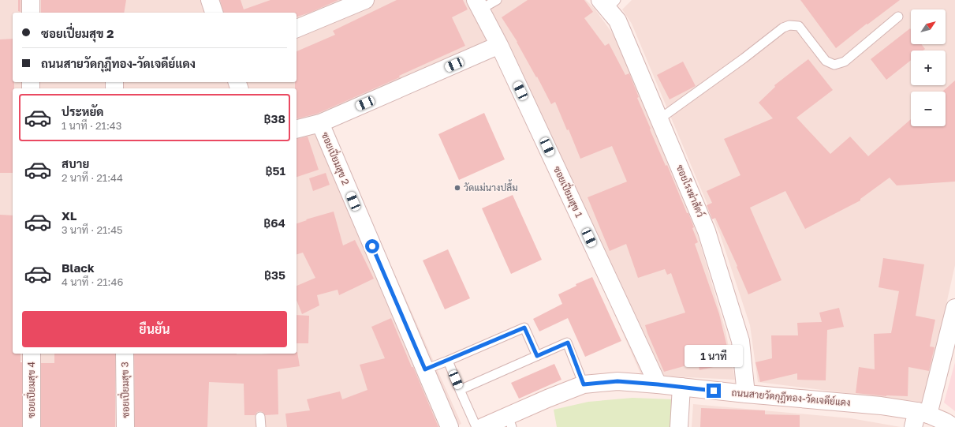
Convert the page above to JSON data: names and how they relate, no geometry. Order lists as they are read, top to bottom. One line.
{"streets":{"street":["ซอยเปี่ยมสุข 2","ซอยโรงฆ่าสัตว์","ซอยเปี่ยมสุข 1","ซอยเปี่ยมสุข 4","ซอยเปี่ยมสุข 3","ถนนสายวัดกุฎีทอง-วัดเจดีย์แดง"]},"crossings":[["ซอยโรงฆ่าสัตว์","ถนนสายวัดกุฎีทอง-วัดเจดีย์แดง"],["ซอยเปี่ยมสุข 1","ถนนสายวัดกุฎีทอง-วัดเจดีย์แดง"]],"places":["วัดแม่นางปลื้ม"],"north":"top right","page":{"map_buttons":["+","−"],"banner":["ซอยเปี่ยมสุข 2","ถนนสายวัดกุฎีทอง-วัดเจดีย์แดง"],"list":[{"name":"ประหยัด","note":"1 นาที · 21:43","value":"฿38"},{"name":"สบาย","note":"2 นาที · 21:44","value":"฿51"},{"name":"XL","note":"3 นาที · 21:45","value":"฿64"},{"name":"Black","note":"4 นาที · 21:46","value":"฿35"}],"buttons":"ยืนยัน","bubble":"1 นาที"}}
